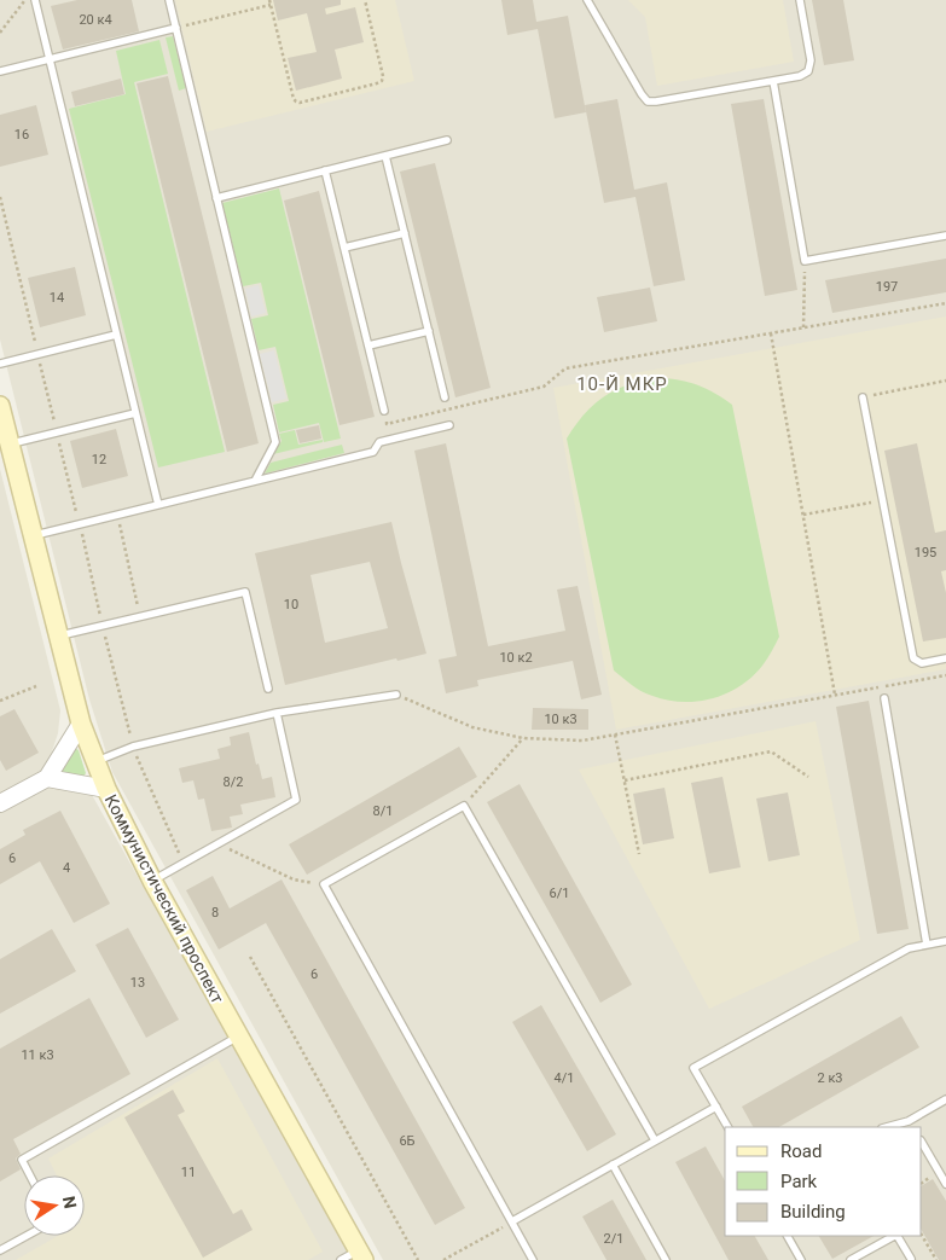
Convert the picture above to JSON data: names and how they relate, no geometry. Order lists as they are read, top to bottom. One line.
{"streets":{"main road":["Коммунистический проспект"]},"districts":["10-Й МКР"],"house_numbers":["20 к4","16","197","14","12","195","10","10 к2","10 к3","8/2","8/1","6","4","6/1","8","6","13","11 к3","4/1","2 к3","6Б","11","2/1"],"legend":["Road","Park","Building"],"north":"right"}
